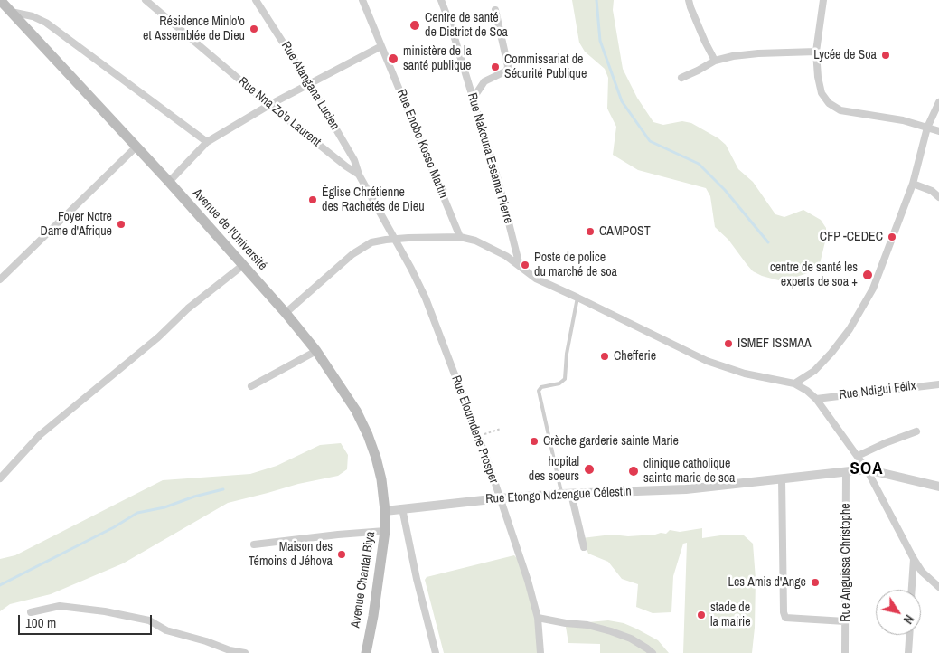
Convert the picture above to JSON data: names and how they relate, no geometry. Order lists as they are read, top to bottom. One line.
{"streets":{"main road":["Avenue de l'Université","Avenue Chantal Biya"],"street":["Rue Atangana Lucien","Rue Nna Zo'o Laurent","Rue Enobo Kosso Martin","Rue Nakouna Essama Pierre","Rue Ndigui Félix","Rue Eloumdene Prosper","Rue Etongo Ndzengue Célestin","Rue Anguissa Christophe"]},"crossings":[["Rue Atangana Lucien","Rue Nna Zo'o Laurent"],["Rue Nna Zo'o Laurent","Rue Eloumdene Prosper"],["Avenue de l'Université","Rue Etongo Ndzengue Célestin"],["Avenue de l'Université","Avenue Chantal Biya"],["Rue Eloumdene Prosper","Rue Etongo Ndzengue Célestin"],["Rue Etongo Ndzengue Célestin","Rue Anguissa Christophe"],["Rue Etongo Ndzengue Célestin","Avenue Chantal Biya"]],"districts":["SOA"],"places":["Centre de santé de District de Soa","Résidence Minlo'o et Assemblée de Dieu","Lycée de Soa","ministère de la santé publique","Commissariat de Sécurité Publique","Église Chrétienne des Rachetés de Dieu","Foyer Notre Dame d'Afrique","CAMPOST","CFP -CEDEC","Poste de police du marché de soa","centre de santé les experts de soa +","ISMEF ISSMAA","Chefferie","Crèche garderie sainte Marie","hopital des soeurs","clinique catholique sainte marie de soa","Maison des Témoins d Jéhova","Les Amis d'Ange","stade de la mairie"],"scale_bar":"100 m","north":"bottom right"}
